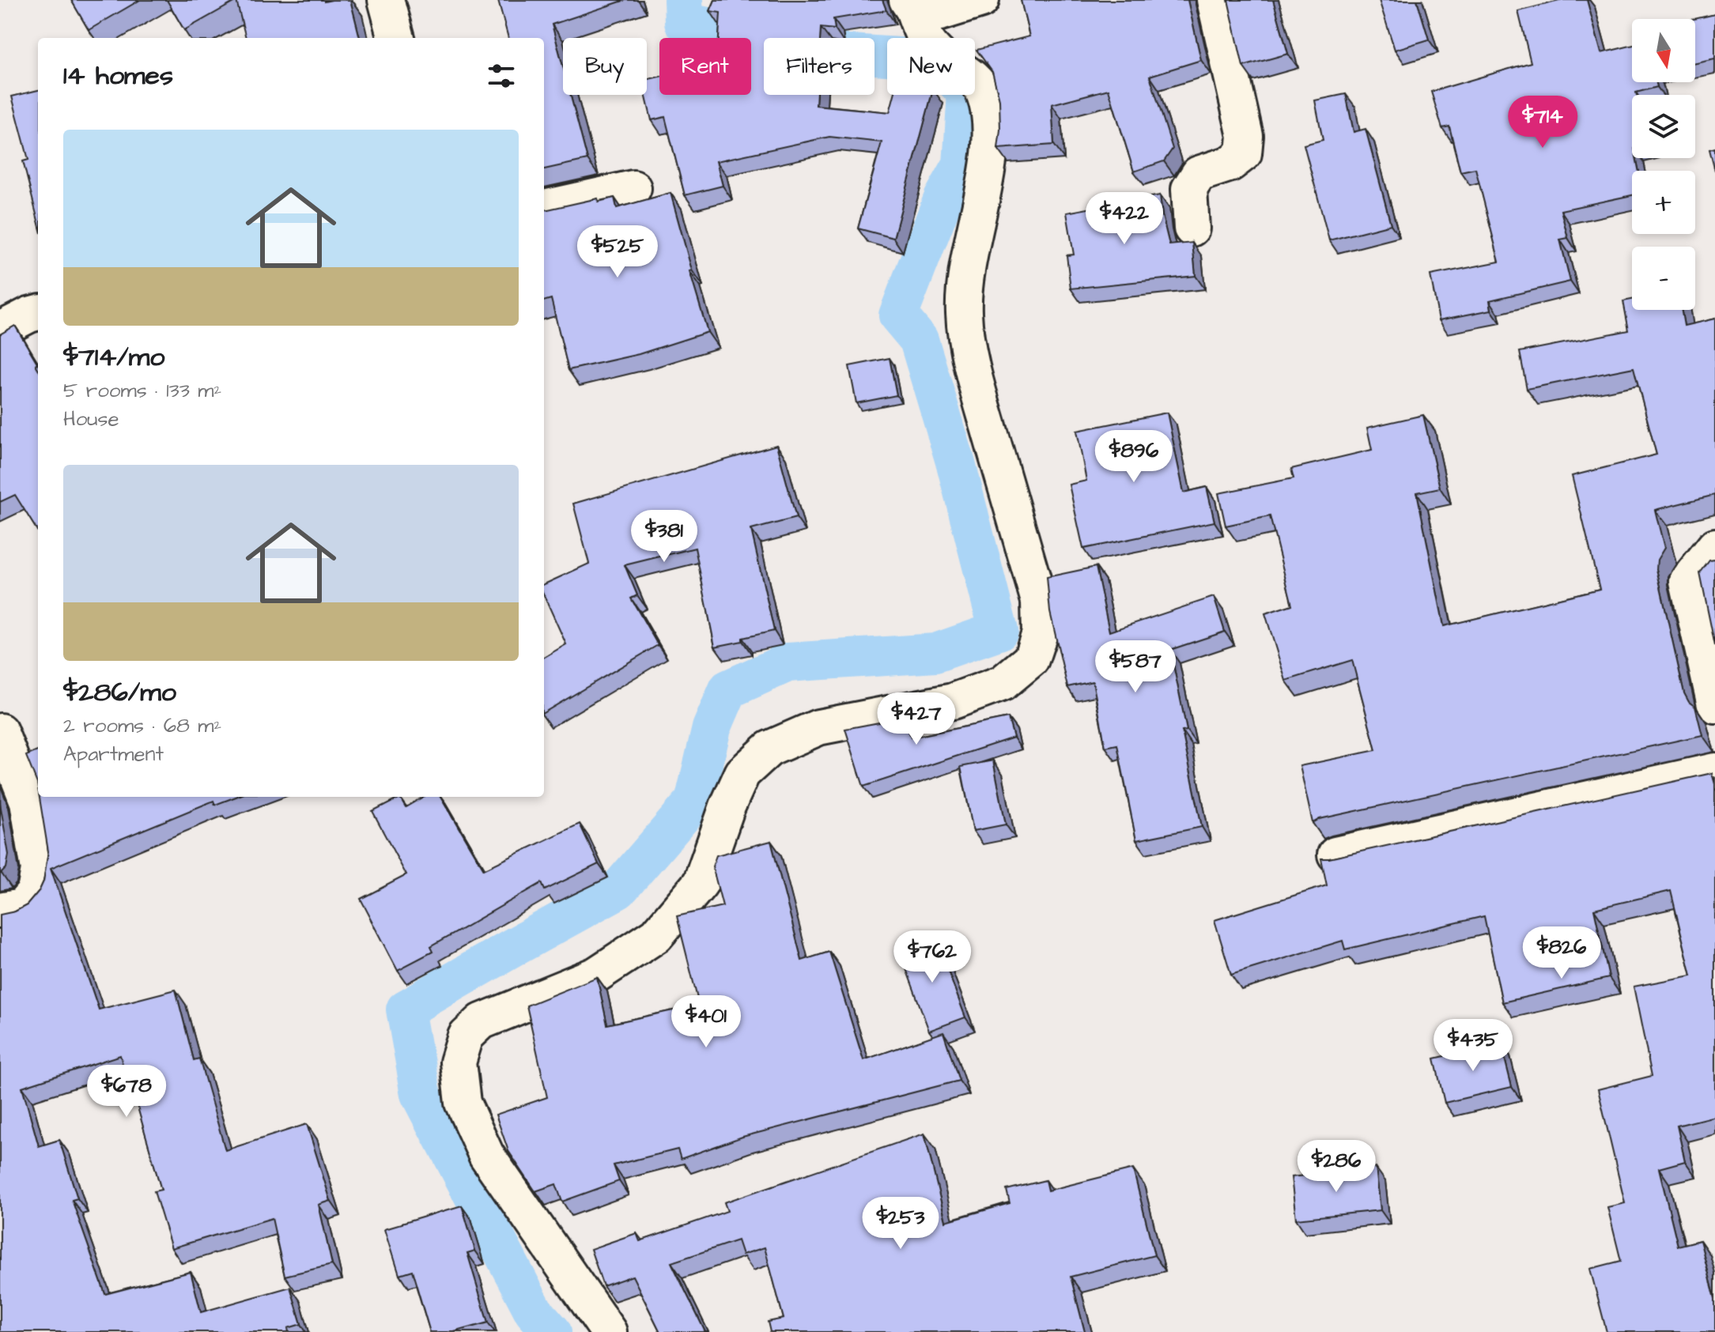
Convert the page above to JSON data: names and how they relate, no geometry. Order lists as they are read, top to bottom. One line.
{"north":"bottom","page":{"map_buttons":["+","−"],"chip":["Buy","Rent","Filters","New"],"heading":"14 homes","price":["$714","$422","$525","$896","$381","$587","$427","$826","$762","$401","$435","$678","$286","$253"],"list":[{"name":"$714/mo","note":"5 rooms · 133 m² · House"},{"name":"$286/mo","note":"2 rooms · 68 m² · Apartment"}]}}
